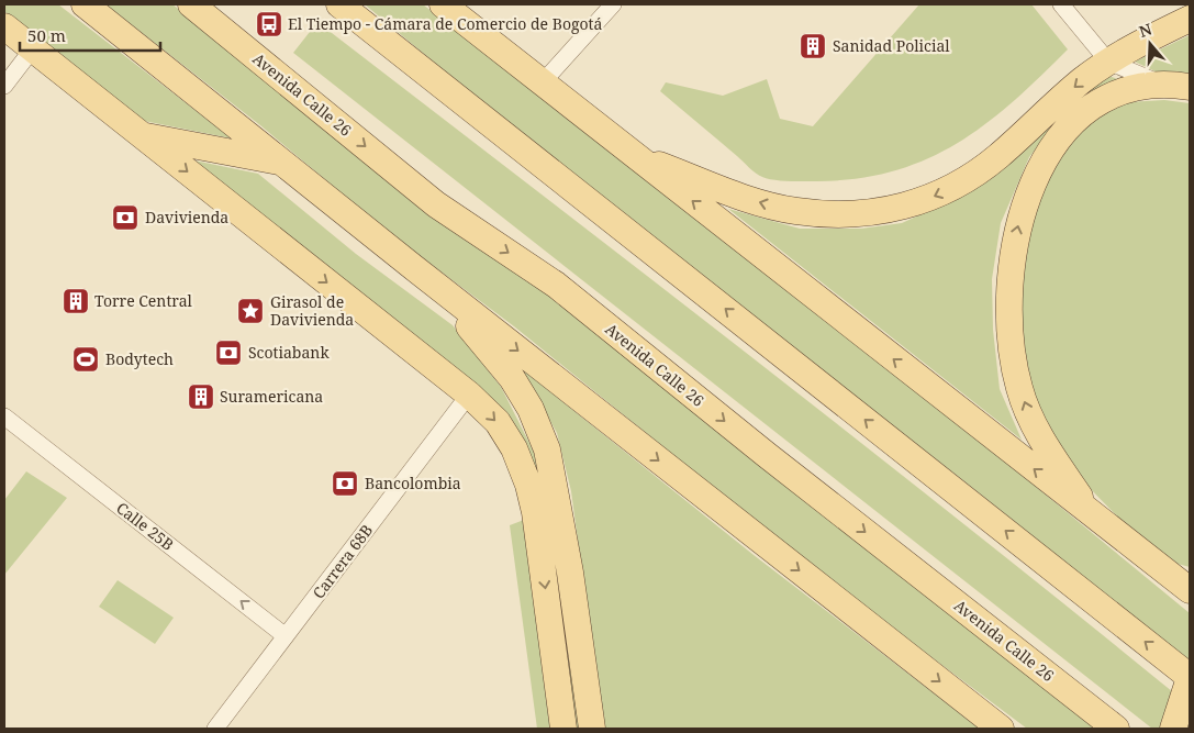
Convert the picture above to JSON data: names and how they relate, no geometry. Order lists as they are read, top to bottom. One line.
{"streets":{"main road":["Avenida Calle 26"],"street":["Calle 25B","Carrera 68B"]},"crossings":[["Calle 25B","Carrera 68B"]],"one_way":["Calle 25B"],"places":{"bus stop":["El Tiempo - Cámara de Comercio de Bogotá"],"building":["Sanidad Policial","Torre Central","Suramericana"],"bank":["Davivienda","Scotiabank","Bancolombia"],"place":["Girasol de Davivienda"],"sports":["Bodytech"]},"scale_bar":"50 m","north":"top"}
